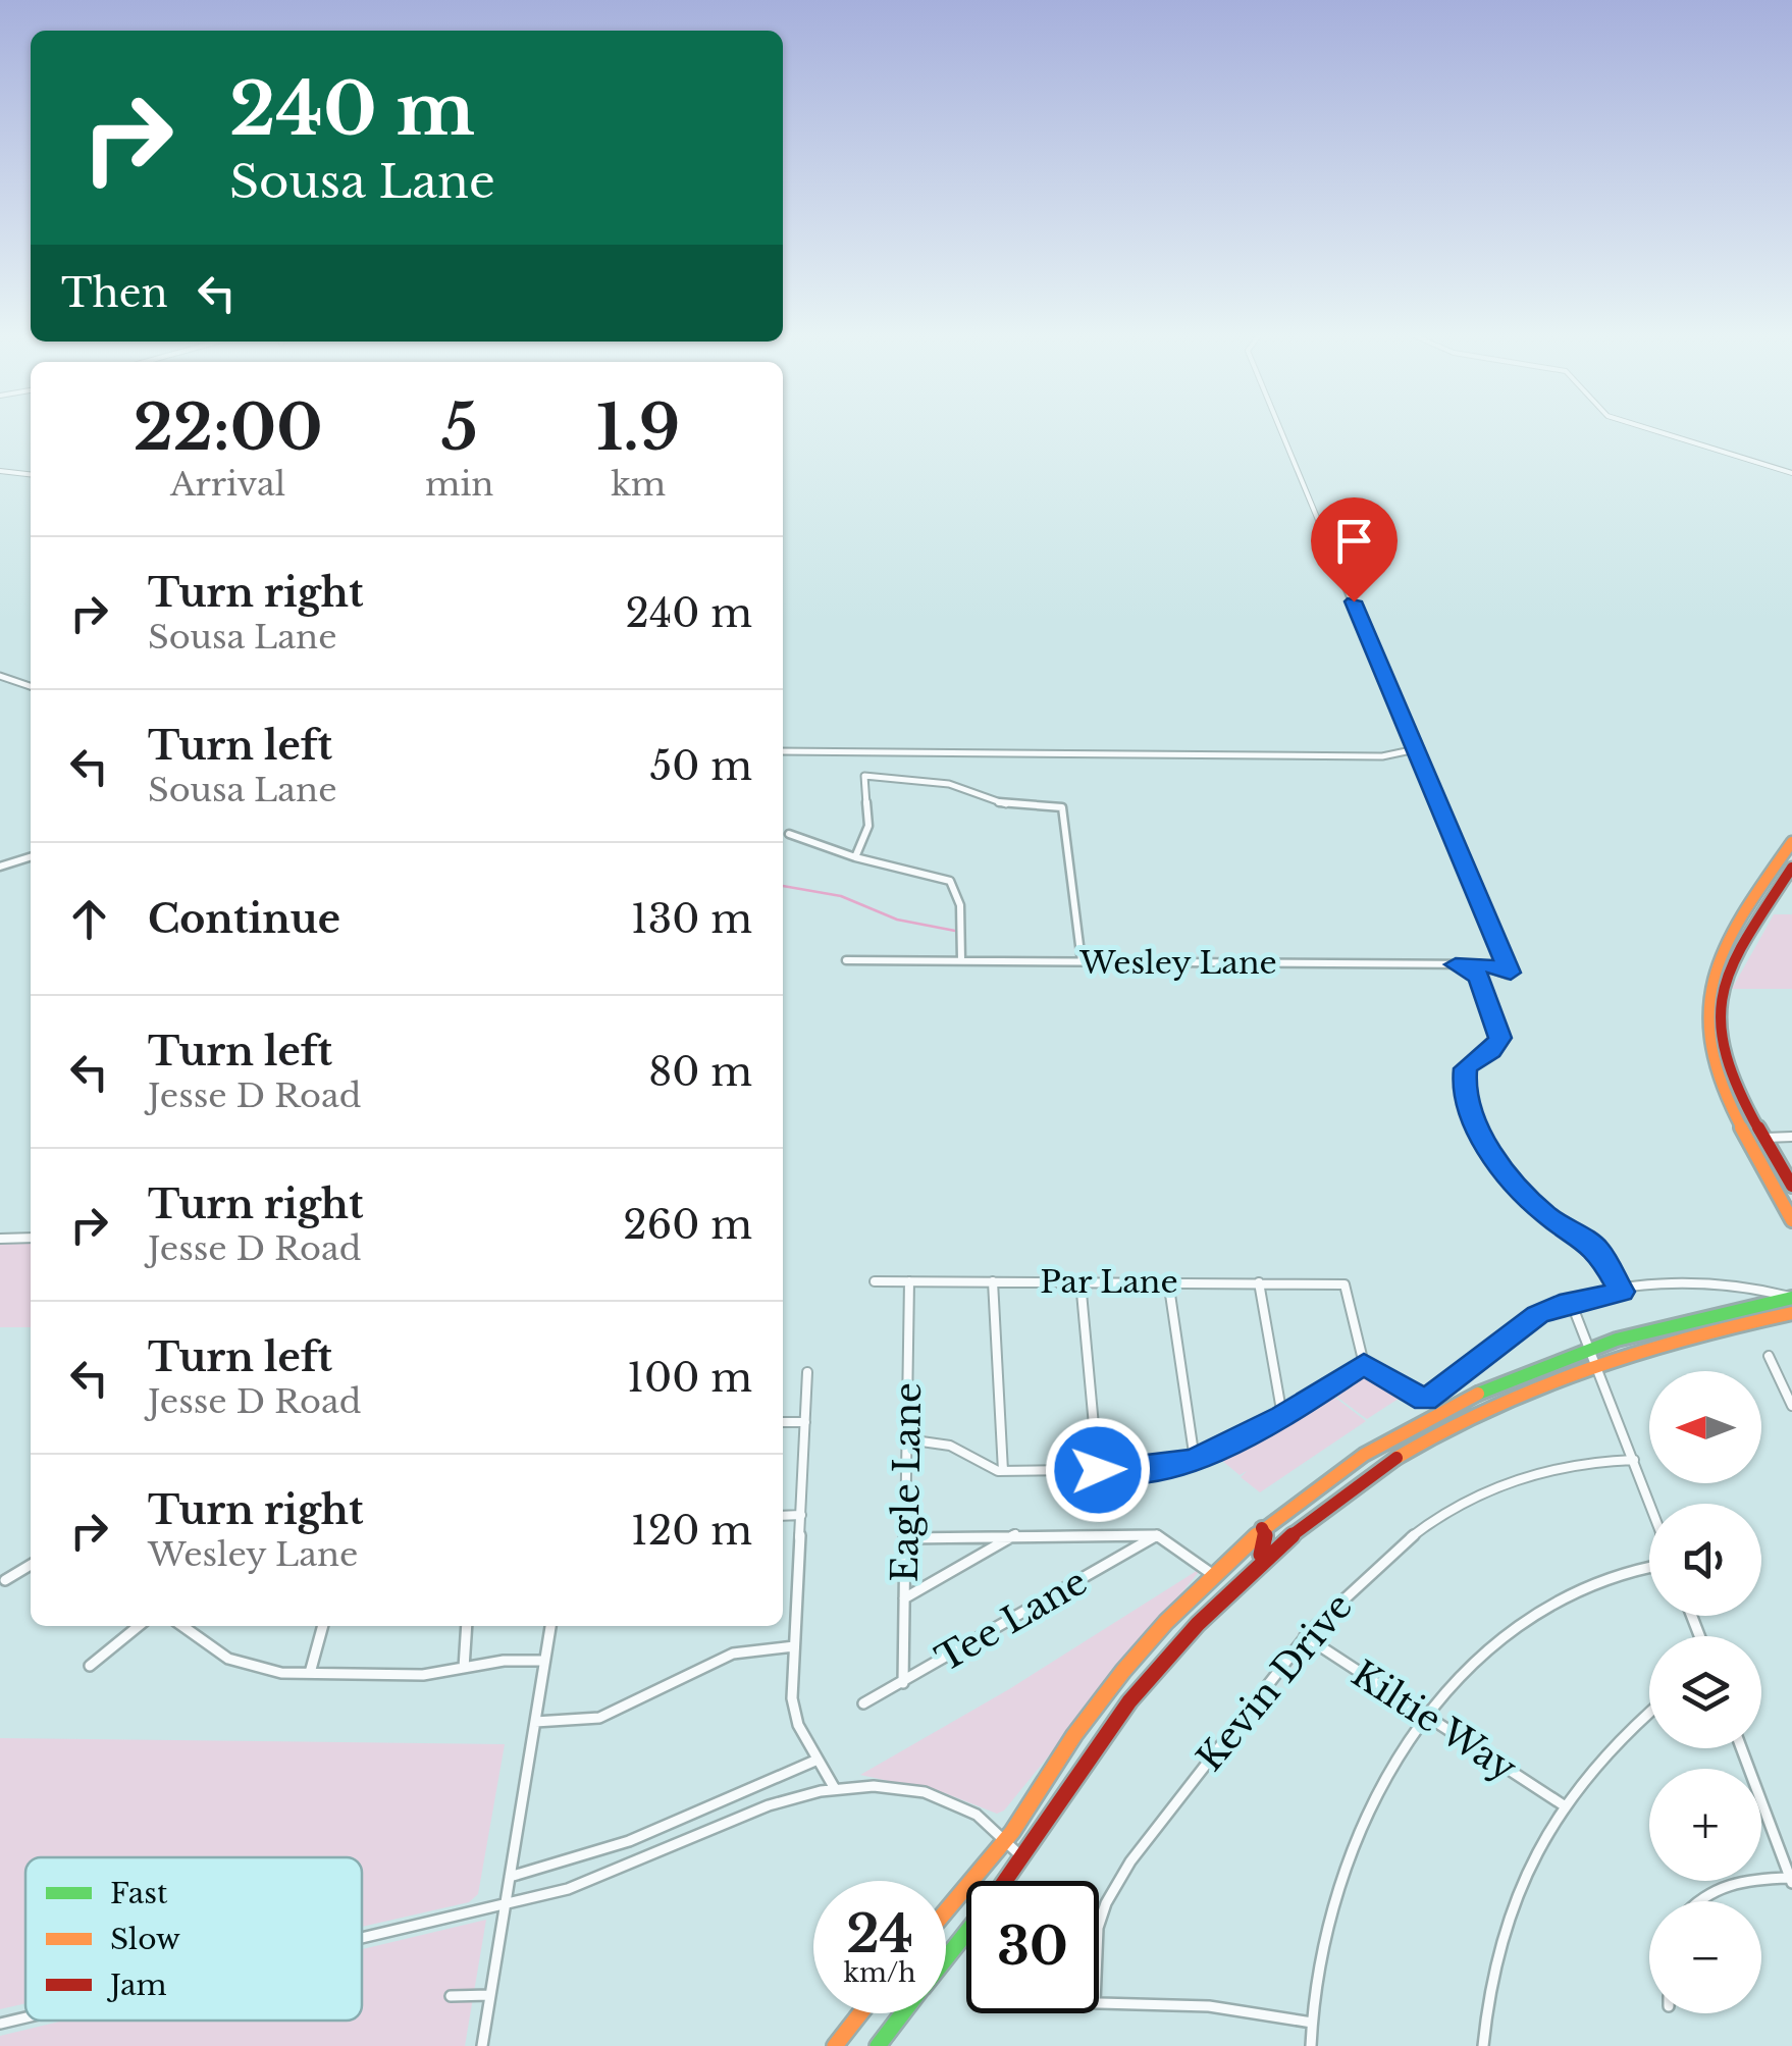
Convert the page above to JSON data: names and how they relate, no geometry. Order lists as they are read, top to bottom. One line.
{"streets":{"street":["Wesley Lane","Par Lane","Eagle Lane","Tee Lane","Kevin Drive","Kiltie Way"]},"crossings":[["Par Lane","Eagle Lane"],["Eagle Lane","Tee Lane"],["Kevin Drive","Kiltie Way"]],"legend":["Fast","Slow","Jam"],"north":"left","page":{"turn":["240 m","Sousa Lane"],"then":"Then","eta":["22:00","Arrival","5","min","1.9","km"],"list":[{"name":"Turn right","note":"Sousa Lane","value":"240 m"},{"name":"Turn left","note":"Sousa Lane","value":"50 m"},{"name":"Continue","value":"130 m"},{"name":"Turn left","note":"Jesse D Road","value":"80 m"},{"name":"Turn right","note":"Jesse D Road","value":"260 m"},{"name":"Turn left","note":"Jesse D Road","value":"100 m"},{"name":"Turn right","note":"Wesley Lane","value":"120 m"}],"map_buttons":["+","−"],"speed":"24 km/h","limit":"30"}}
